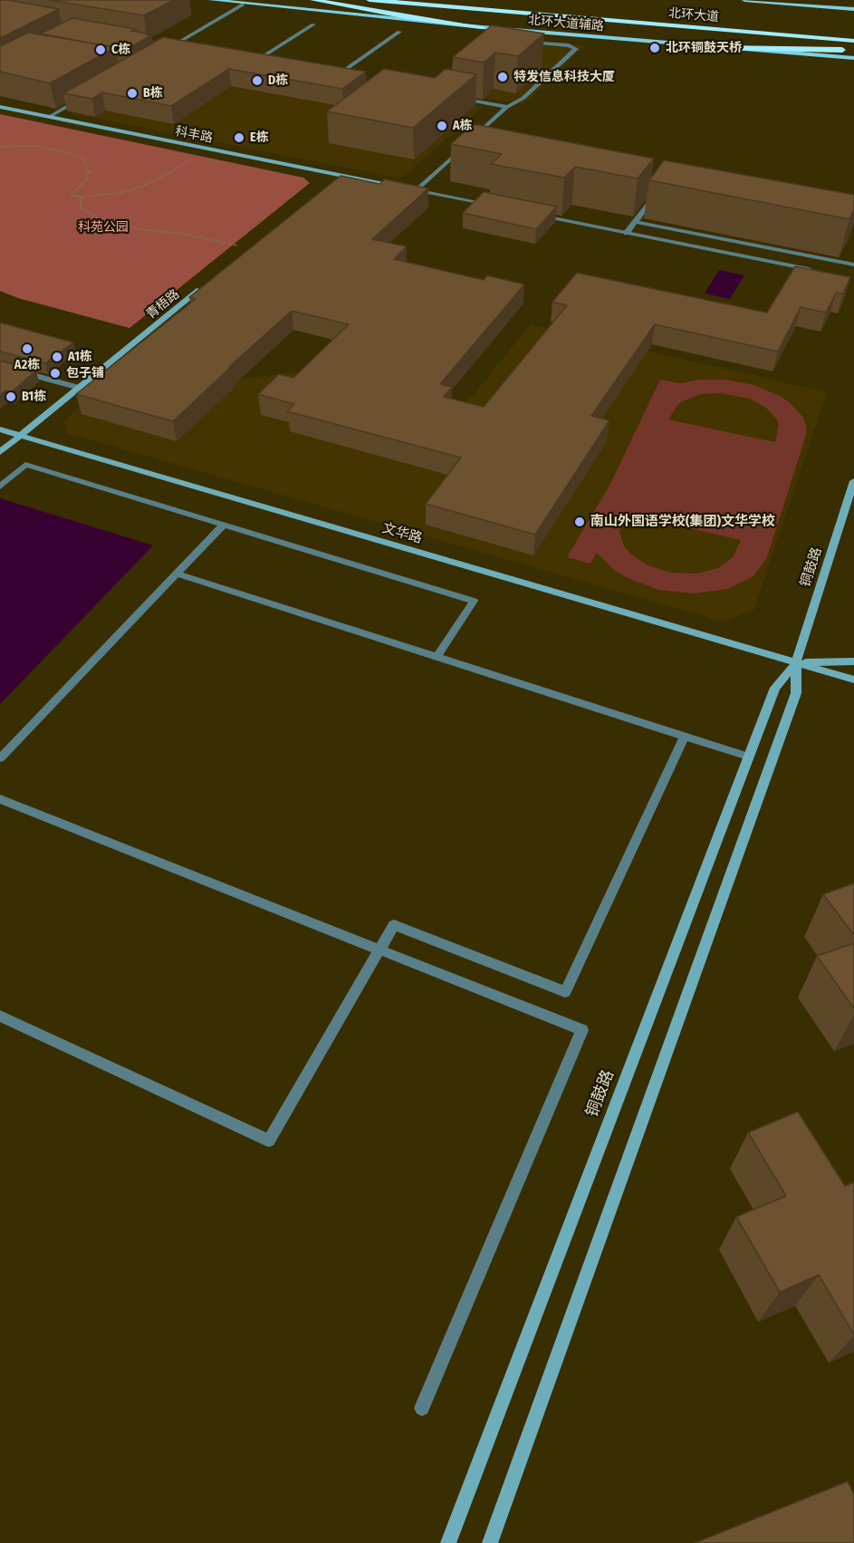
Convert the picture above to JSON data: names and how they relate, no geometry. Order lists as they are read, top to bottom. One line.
{"streets":{"highway":["北环大道"],"main road":["北环大道辅路"],"street":["科丰路","青梧路","文华路","铜鼓路"]},"crossings":[["青梧路","文华路"],["文华路","铜鼓路"]],"parks":["科苑公园"],"places":["北环铜鼓天桥","C栋","特发信息科技大厦","D栋","B栋","A栋","E栋","A2栋","A1栋","包子铺","B1栋","南山外国语学校(集团)文华学校"]}
